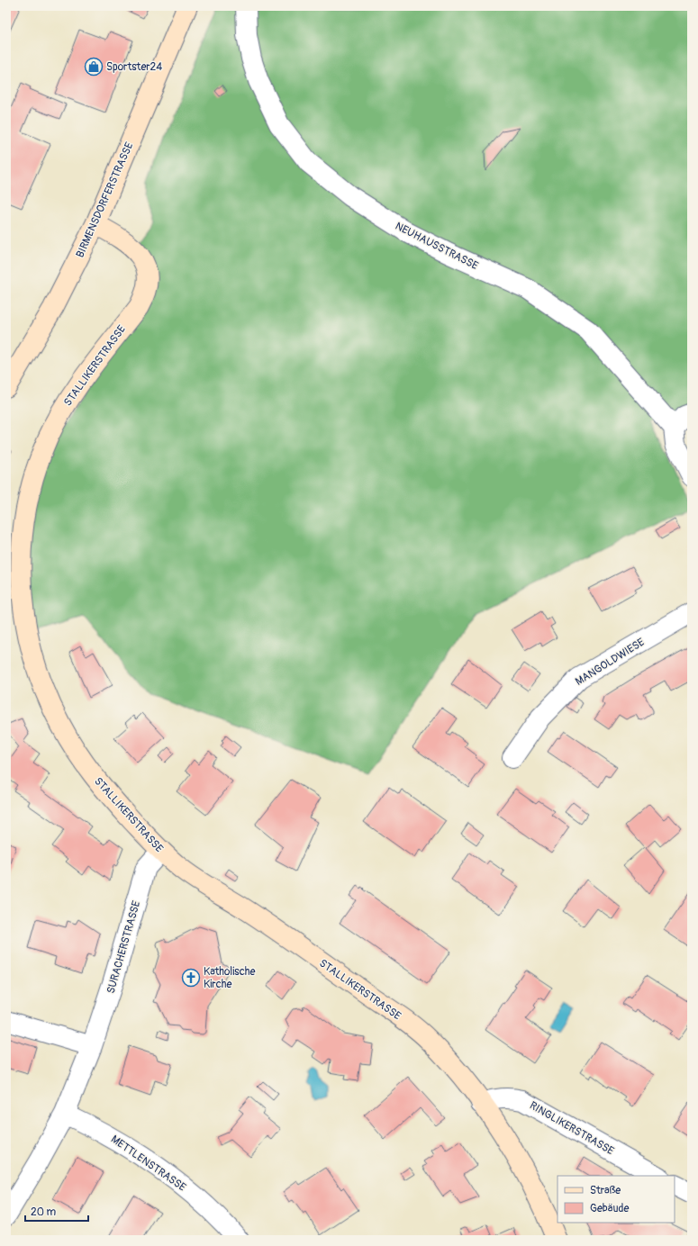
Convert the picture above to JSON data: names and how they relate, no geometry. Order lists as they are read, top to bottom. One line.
{"streets":{"main road":["BIRMENSDORFERSTRASSE","STALLIKERSTRASSE"],"street":["NEUHAUSSTRASSE","MANGOLDWIESE","SURACHERSTRASSE","RINGLIKERSTRASSE","METTLENSTRASSE"]},"crossings":[["BIRMENSDORFERSTRASSE","STALLIKERSTRASSE"],["STALLIKERSTRASSE","SURACHERSTRASSE"],["STALLIKERSTRASSE","RINGLIKERSTRASSE"],["SURACHERSTRASSE","METTLENSTRASSE"]],"places":{"shop":["Sportster24"],"church":["Katholische Kirche"]},"legend":["Straße","Gebäude"],"scale_bar":"20 m"}
